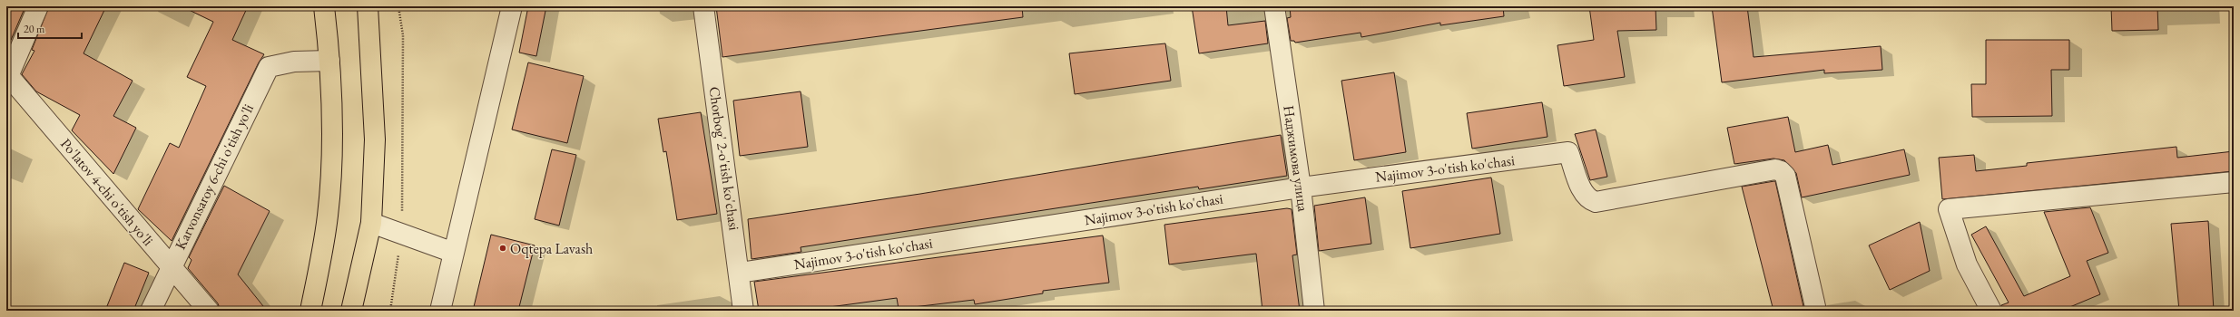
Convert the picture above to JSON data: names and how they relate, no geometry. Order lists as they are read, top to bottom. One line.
{"streets":{"street":["Chorbog' 2-o'tish ko'chasi","Наджимова улица","Najimov 3-o'tish ko'chasi","Karvonsaroy 6-chi o'tish yo'li","Po'latov 4-chi o'tish yo'li"]},"crossings":[["Chorbog' 2-o'tish ko'chasi","Najimov 3-o'tish ko'chasi"],["Наджимова улица","Najimov 3-o'tish ko'chasi"],["Karvonsaroy 6-chi o'tish yo'li","Po'latov 4-chi o'tish yo'li"]],"places":["Oqtepa Lavash"],"scale_bar":"20 m"}
